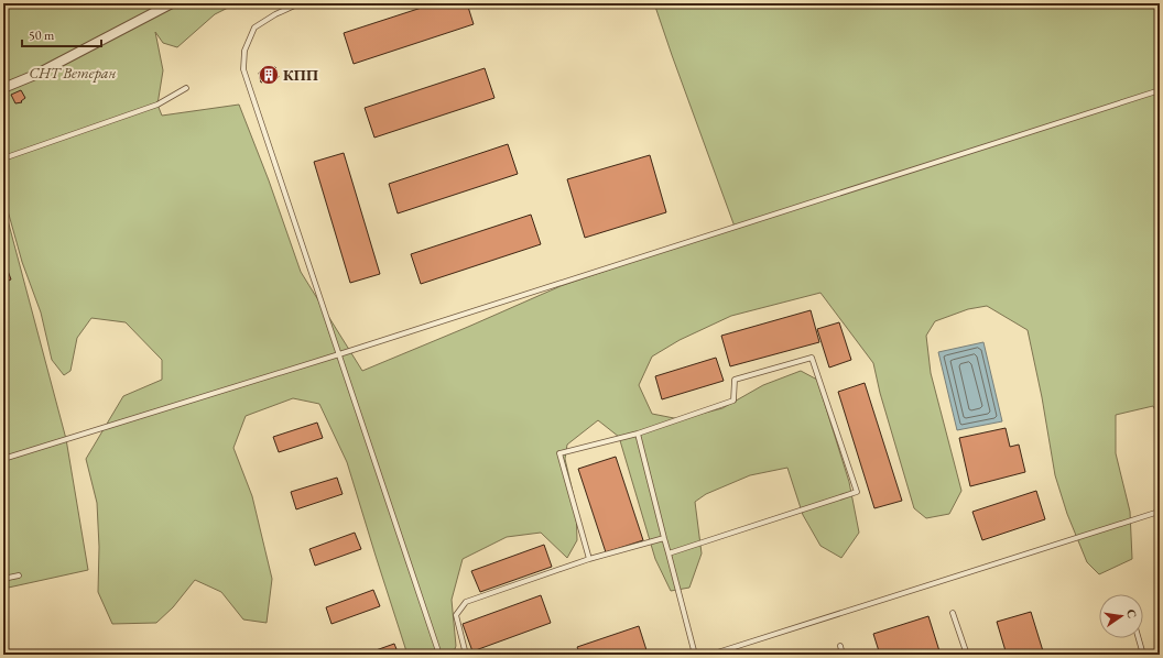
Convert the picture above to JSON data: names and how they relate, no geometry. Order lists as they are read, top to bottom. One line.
{"parks":["СНТ Ветеран"],"places":{"building":["КПП"]},"scale_bar":"50 m","north":"right"}
